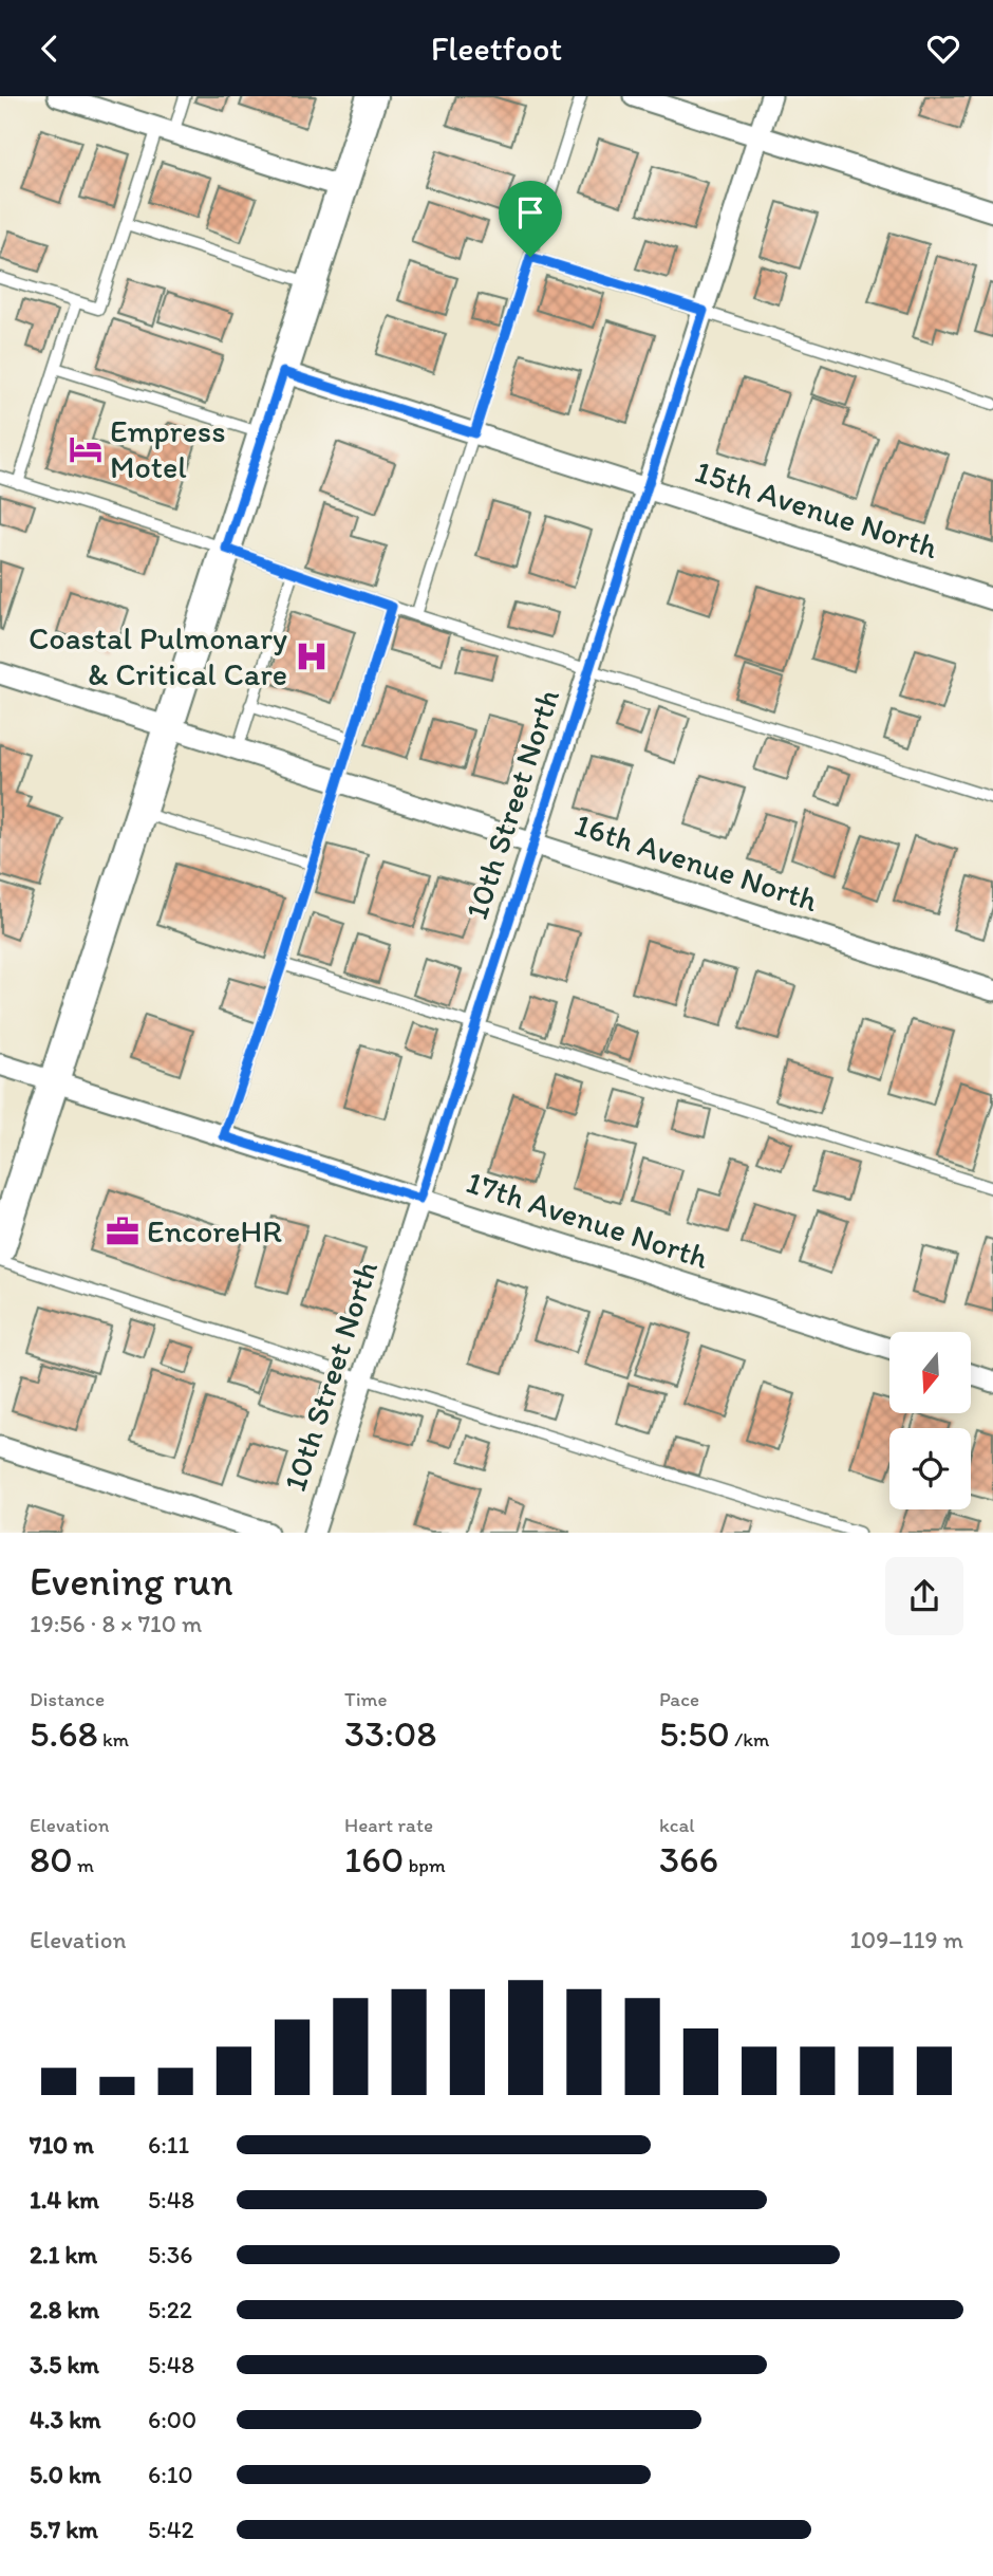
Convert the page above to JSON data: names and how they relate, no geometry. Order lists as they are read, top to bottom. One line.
{"streets":{"street":["15th Avenue North","10th Street North","16th Avenue North","17th Avenue North"]},"crossings":[["15th Avenue North","10th Street North"],["10th Street North","16th Avenue North"],["10th Street North","17th Avenue North"]],"places":{"hotel":["Empress Motel"],"hospital":["Coastal Pulmonary & Critical Care"],"office":["EncoreHR"]},"north":"bottom","page":{"header":"Fleetfoot","heading":["Evening run","19:56 · 8 × 710 m"],"stats":[["Distance","5.68 km"],["Time","33:08"],["Pace","5:50 /km"],["Elevation","80 m"],["Heart rate","160 bpm"],["kcal","366"]],"chart":["Elevation","109–119 m"],"list":[{"name":"710 m","note":"6:11"},{"name":"1.4 km","note":"5:48"},{"name":"2.1 km","note":"5:36"},{"name":"2.8 km","note":"5:22"},{"name":"3.5 km","note":"5:48"},{"name":"4.3 km","note":"6:00"},{"name":"5.0 km","note":"6:10"},{"name":"5.7 km","note":"5:42"}]}}
